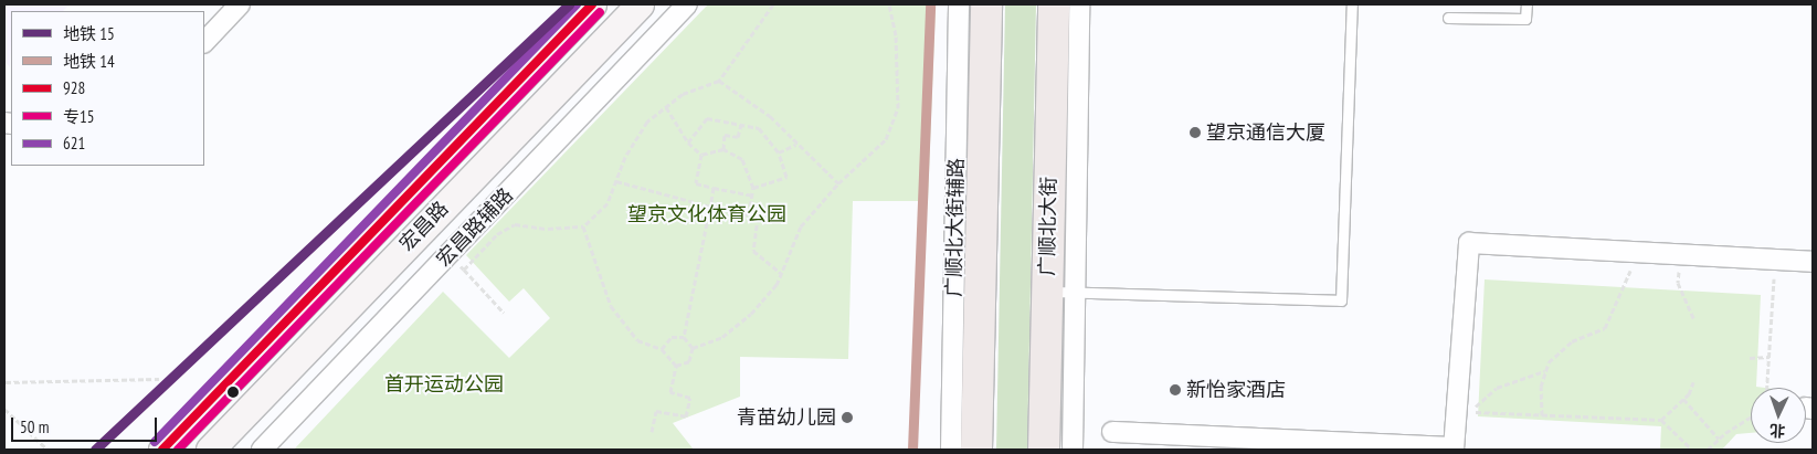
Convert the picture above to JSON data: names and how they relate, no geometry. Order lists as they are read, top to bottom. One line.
{"streets":{"main road":["宏昌路","广顺北大街"],"street":["宏昌路辅路","广顺北大街辅路"]},"parks":["望京文化体育公园","首开运动公园"],"places":["望京通信大厦","新怡家酒店","青苗幼儿园"],"lines":["metro line 15","metro line 14","transit line 928","transit line 621","transit line 专15"],"legend":["地铁 15","地铁 14","928","专15","621"],"scale_bar":"50 m","north":"bottom"}
